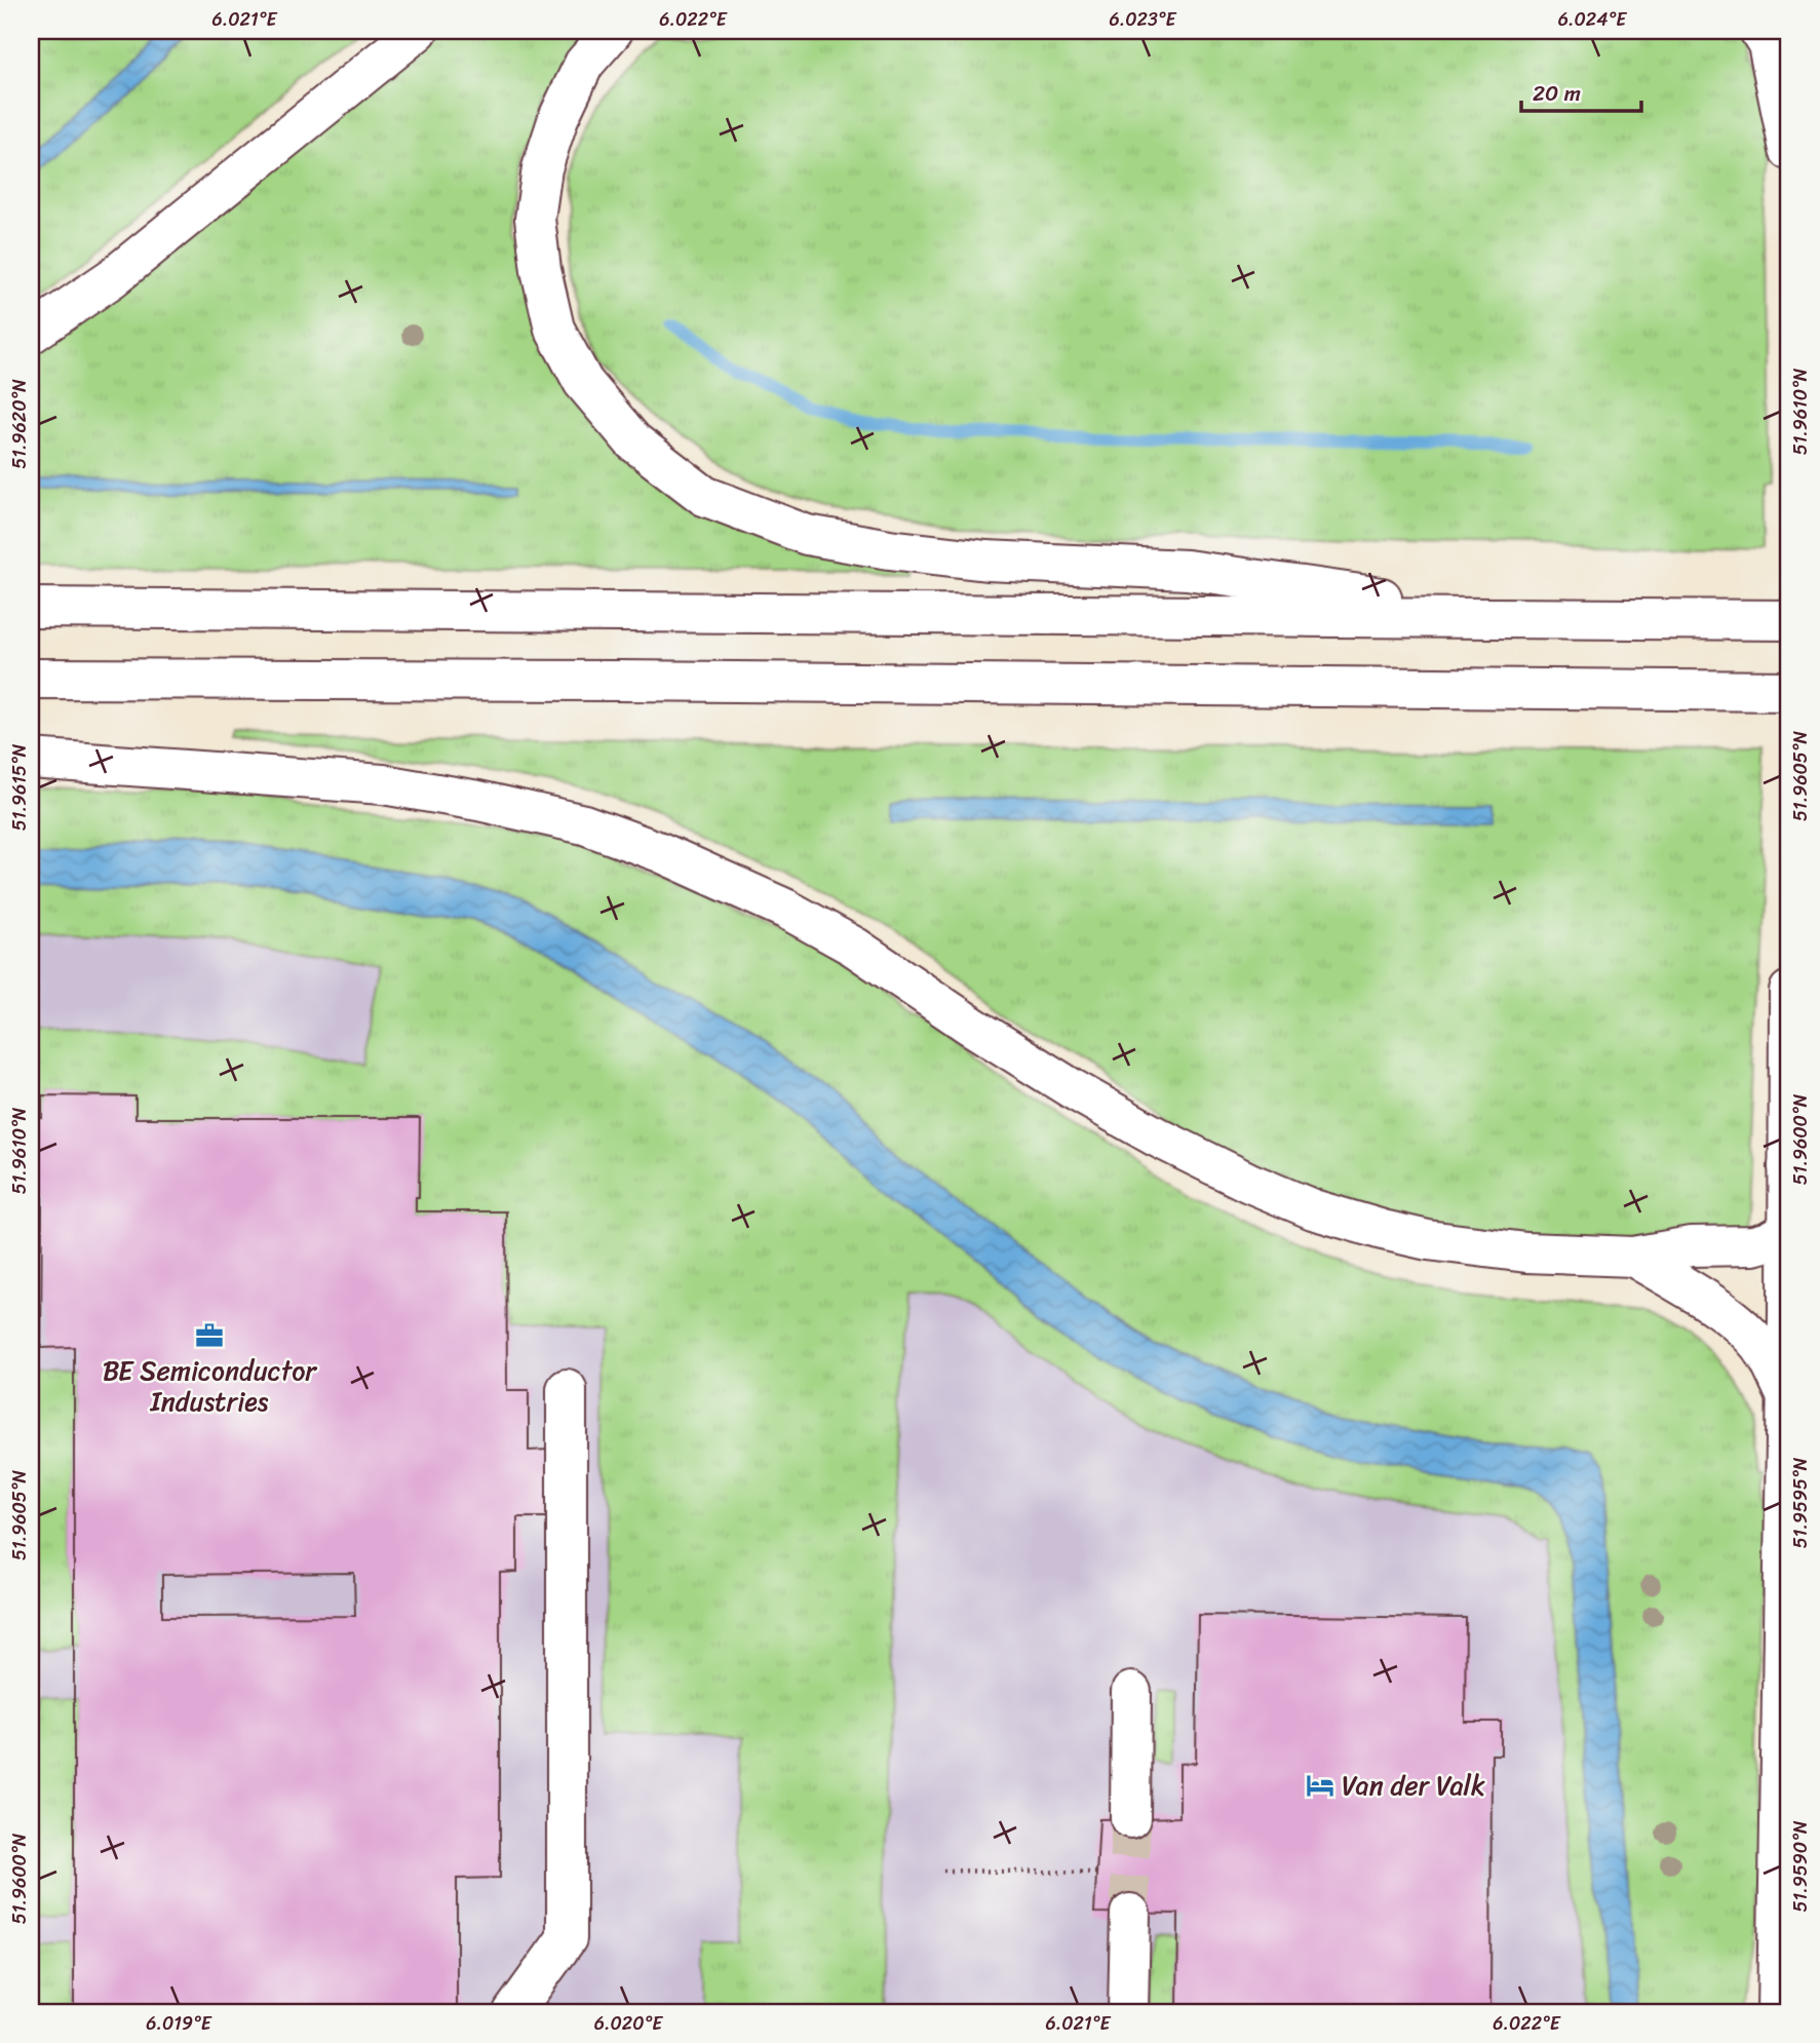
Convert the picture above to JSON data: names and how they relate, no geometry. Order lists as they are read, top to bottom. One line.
{"places":{"office":["BE Semiconductor Industries"],"hotel":["Van der Valk"]},"scale_bar":"20 m","coordinates":["6.021°E","6.022°E","6.023°E","6.024°E","51.9610°N","51.9620°N","51.9605°N","51.9615°N","51.9600°N","51.9595°N","51.9590°N","6.019°E","6.020°E"]}
